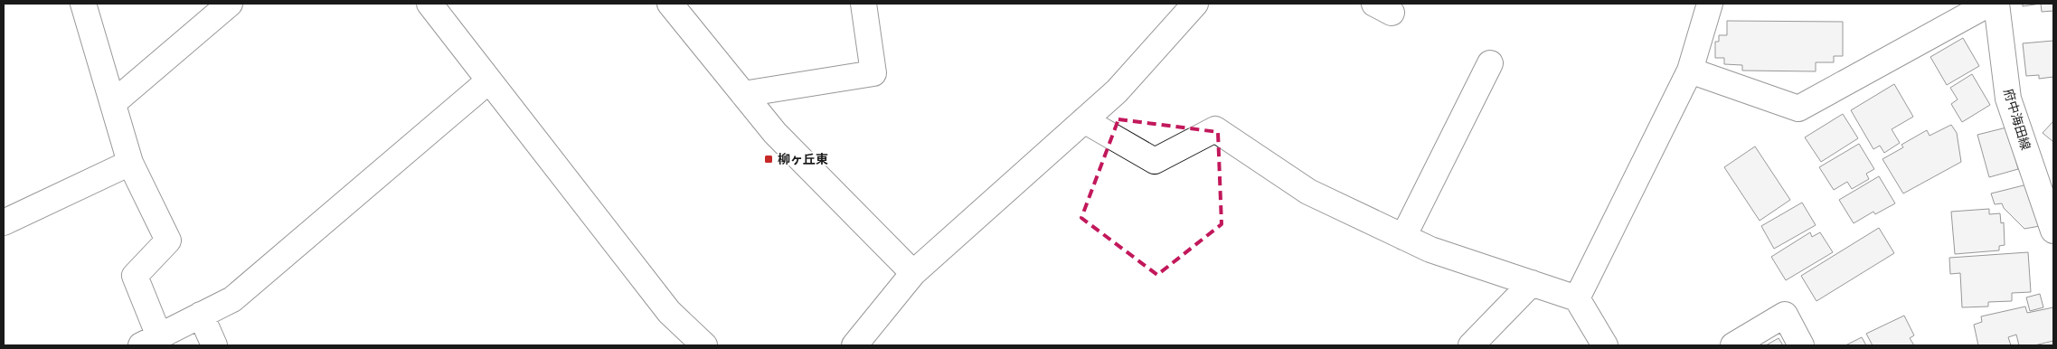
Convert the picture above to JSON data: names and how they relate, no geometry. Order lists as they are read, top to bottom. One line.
{"streets":{"street":["府中海田線"]},"places":{"transit":["柳ヶ丘東"]}}
